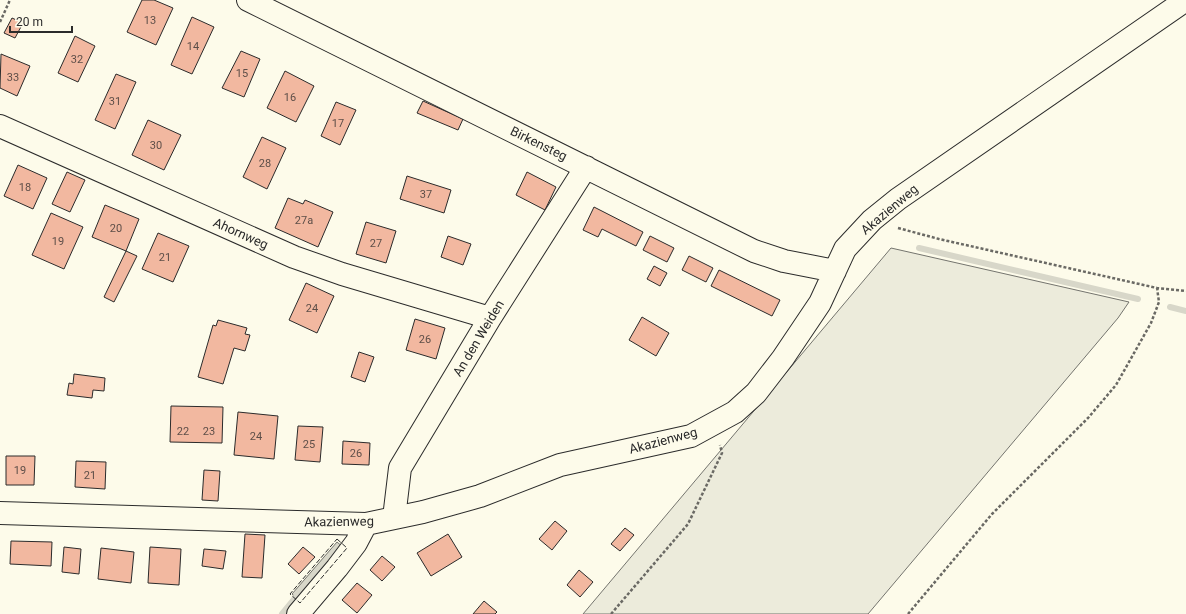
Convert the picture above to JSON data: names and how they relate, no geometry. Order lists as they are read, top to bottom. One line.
{"streets":{"street":["Birkensteg","Akazienweg","Ahornweg","An den Weiden"]},"crossings":[["Birkensteg","Akazienweg"],["Birkensteg","An den Weiden"],["Akazienweg","An den Weiden"],["Ahornweg","An den Weiden"]],"house_numbers":["13","14","32","15","33","16","31","17","30","28","18","37","27a","20","19","27","21","24","26","22","23","24","25","26","19","21"],"scale_bar":"20 m"}
